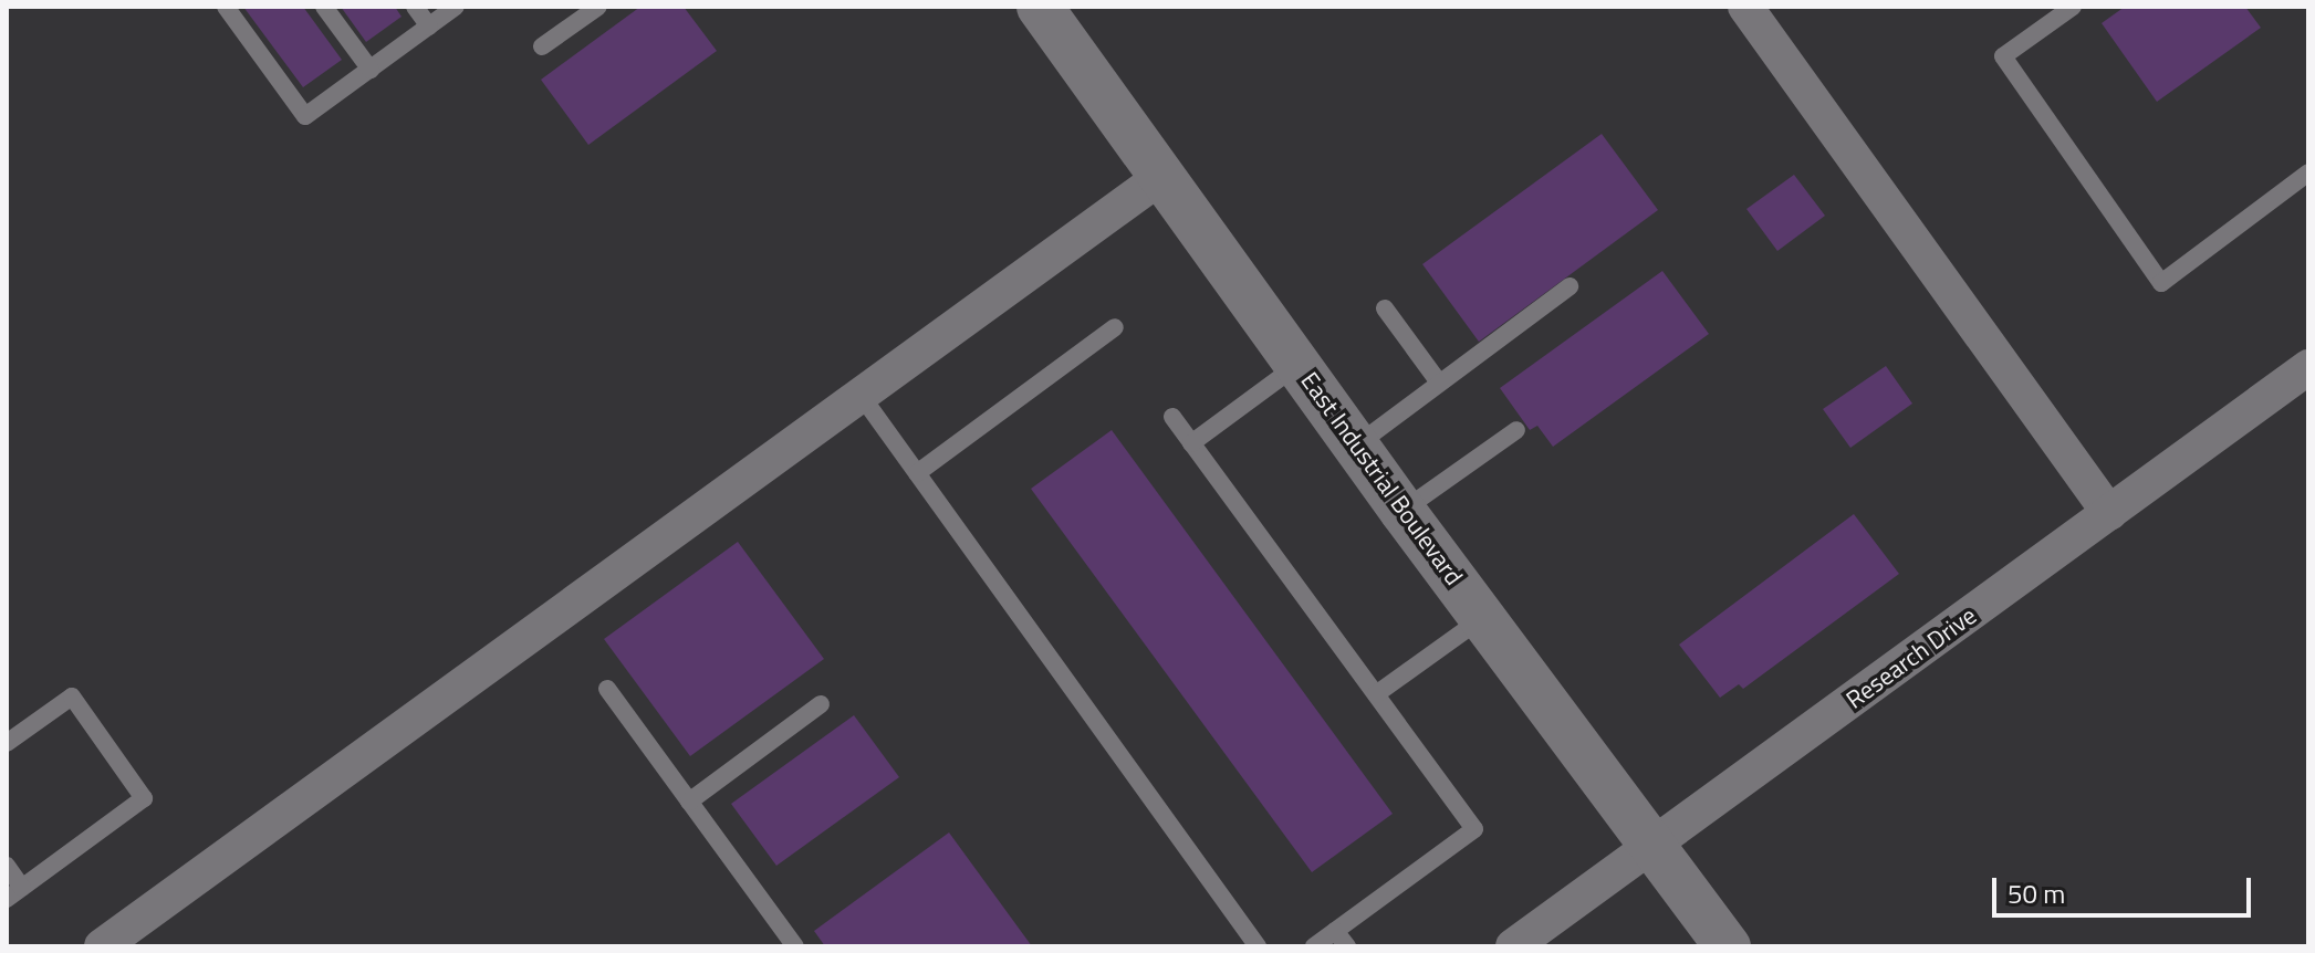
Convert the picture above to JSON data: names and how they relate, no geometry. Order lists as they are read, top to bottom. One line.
{"streets":{"street":["East Industrial Boulevard","Research Drive"]},"crossings":[["East Industrial Boulevard","Research Drive"]],"scale_bar":"50 m"}
